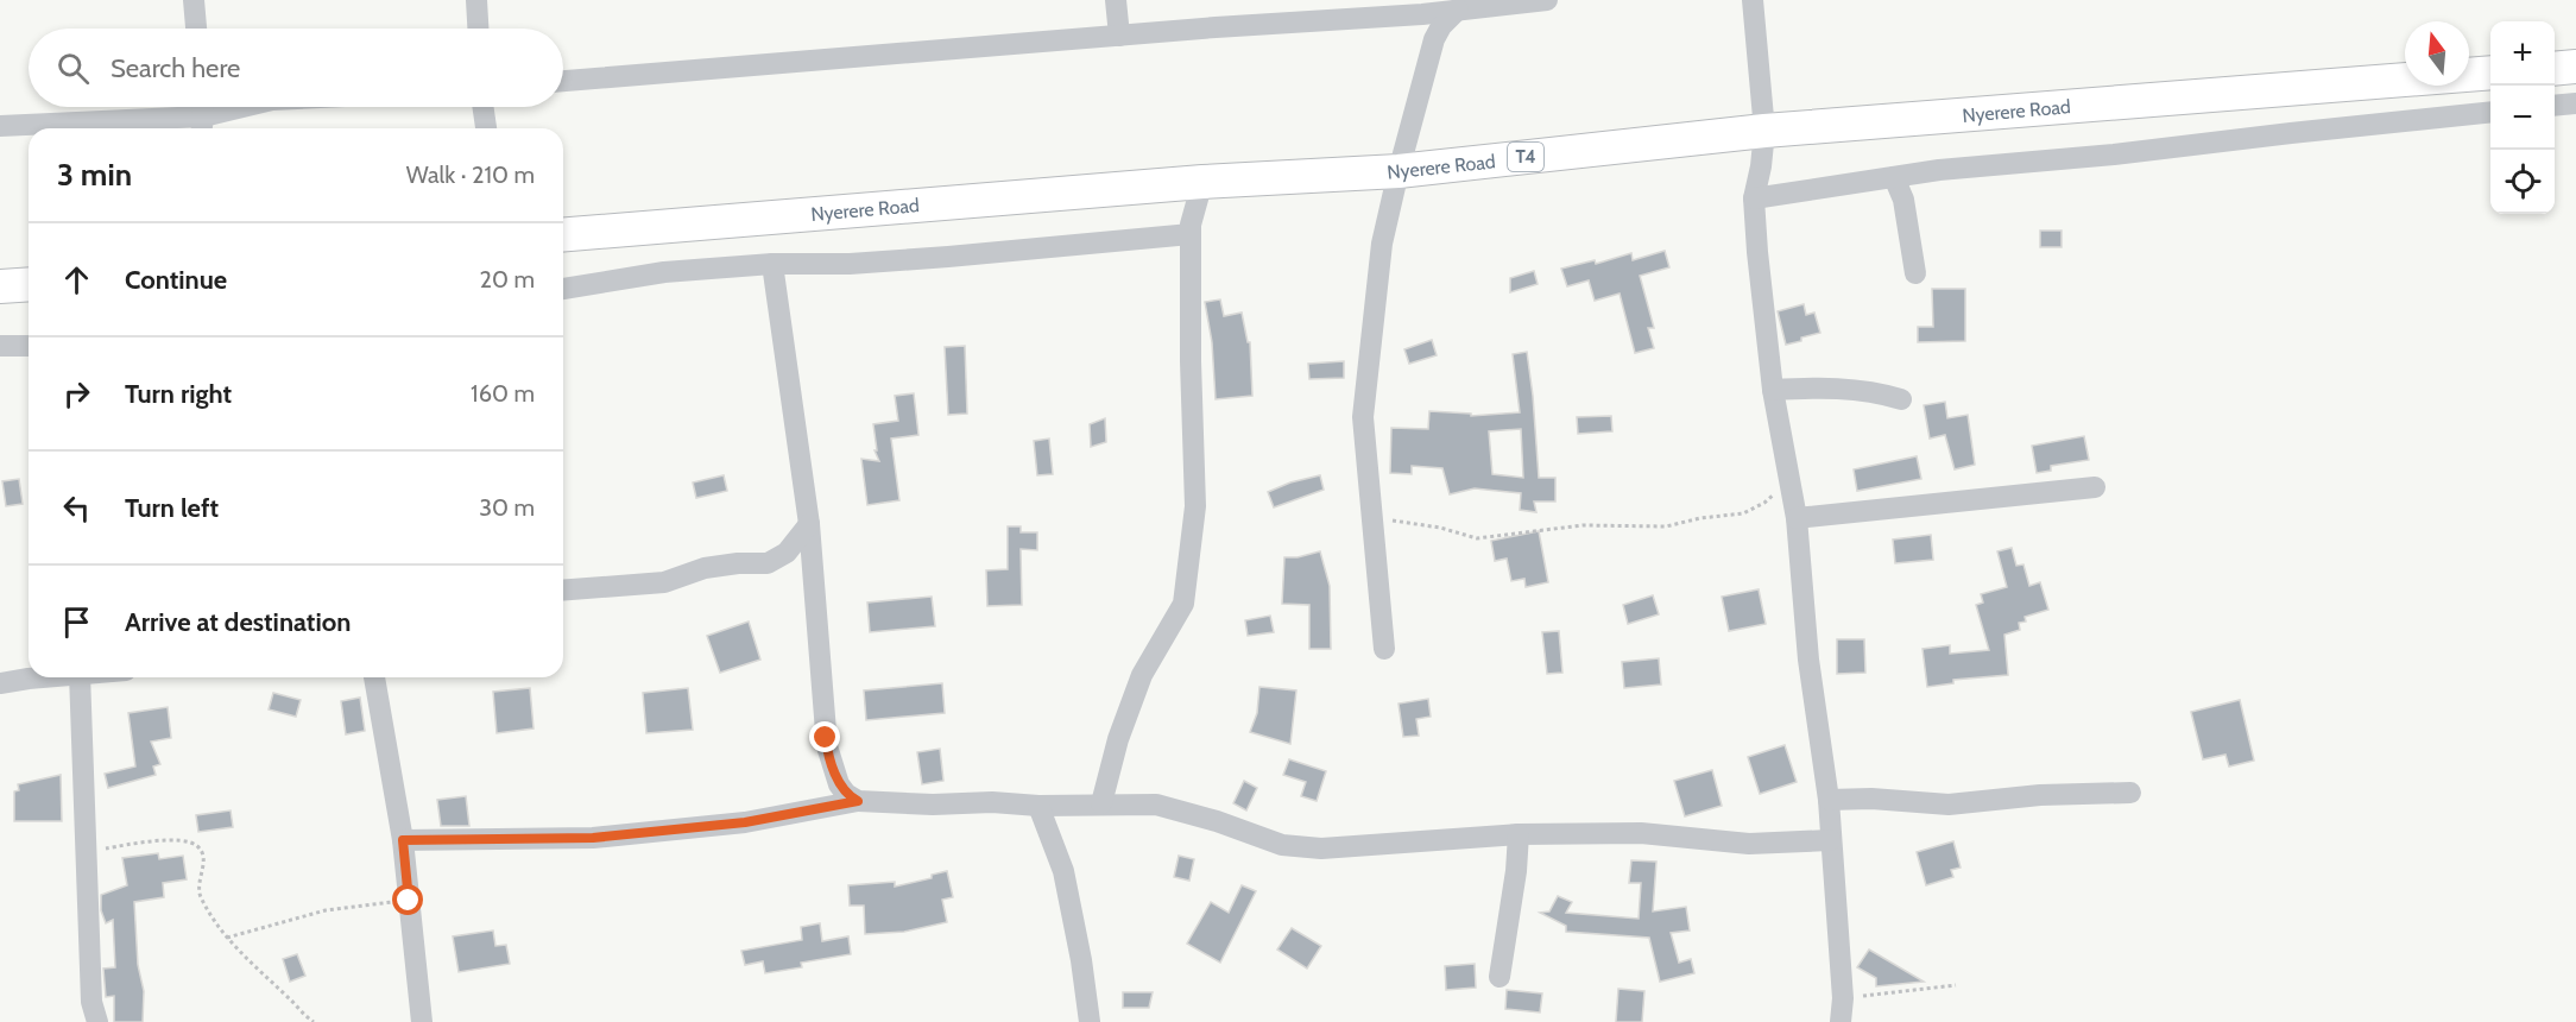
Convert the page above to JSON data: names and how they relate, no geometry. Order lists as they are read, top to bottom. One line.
{"streets":{"highway":["Nyerere Road","T4"]},"north":"top","page":{"map_buttons":["+","−"],"search":"Search here","heading":["3 min","Walk · 210 m"],"list":[["Continue","20 m"],["Turn right","160 m"],["Turn left","30 m"],"Arrive at destination"]}}
